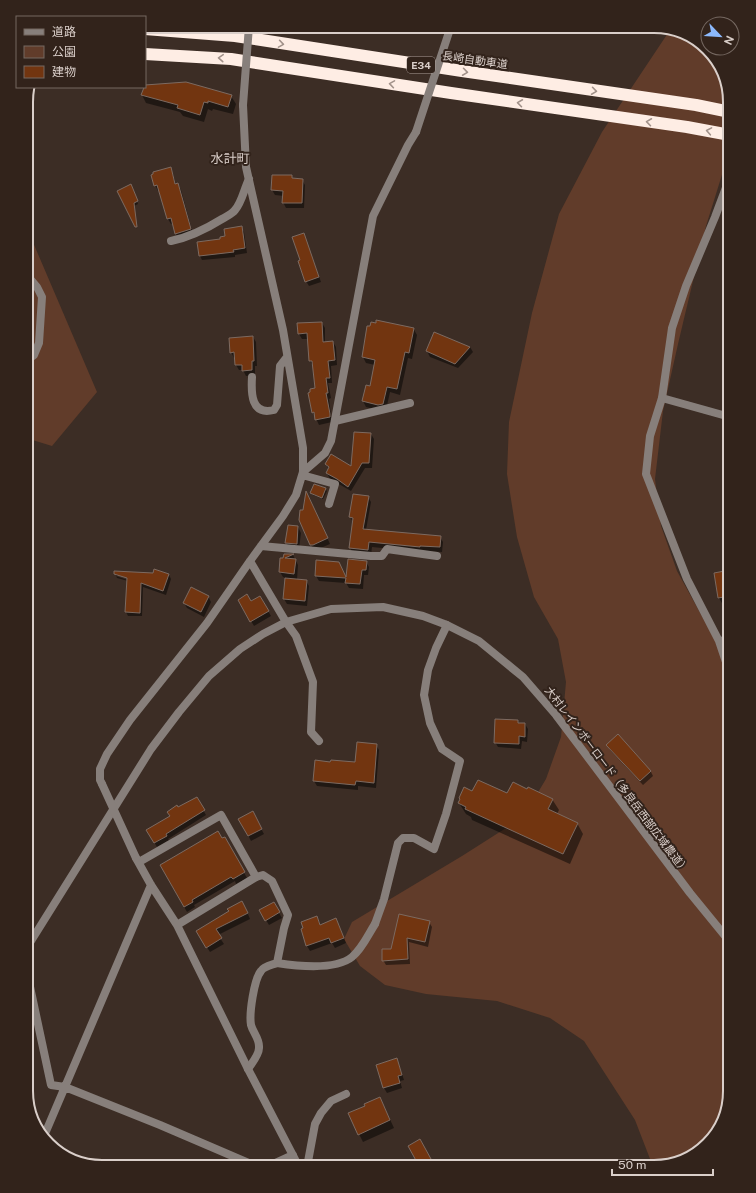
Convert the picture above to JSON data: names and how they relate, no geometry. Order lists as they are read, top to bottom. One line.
{"streets":{"highway":["長崎自動車道","E34"],"street":["大村レインボーロード（多良岳西部広域農道）"]},"districts":["水計町"],"legend":["道路","公園","建物"],"scale_bar":"50 m","north":"bottom right"}
